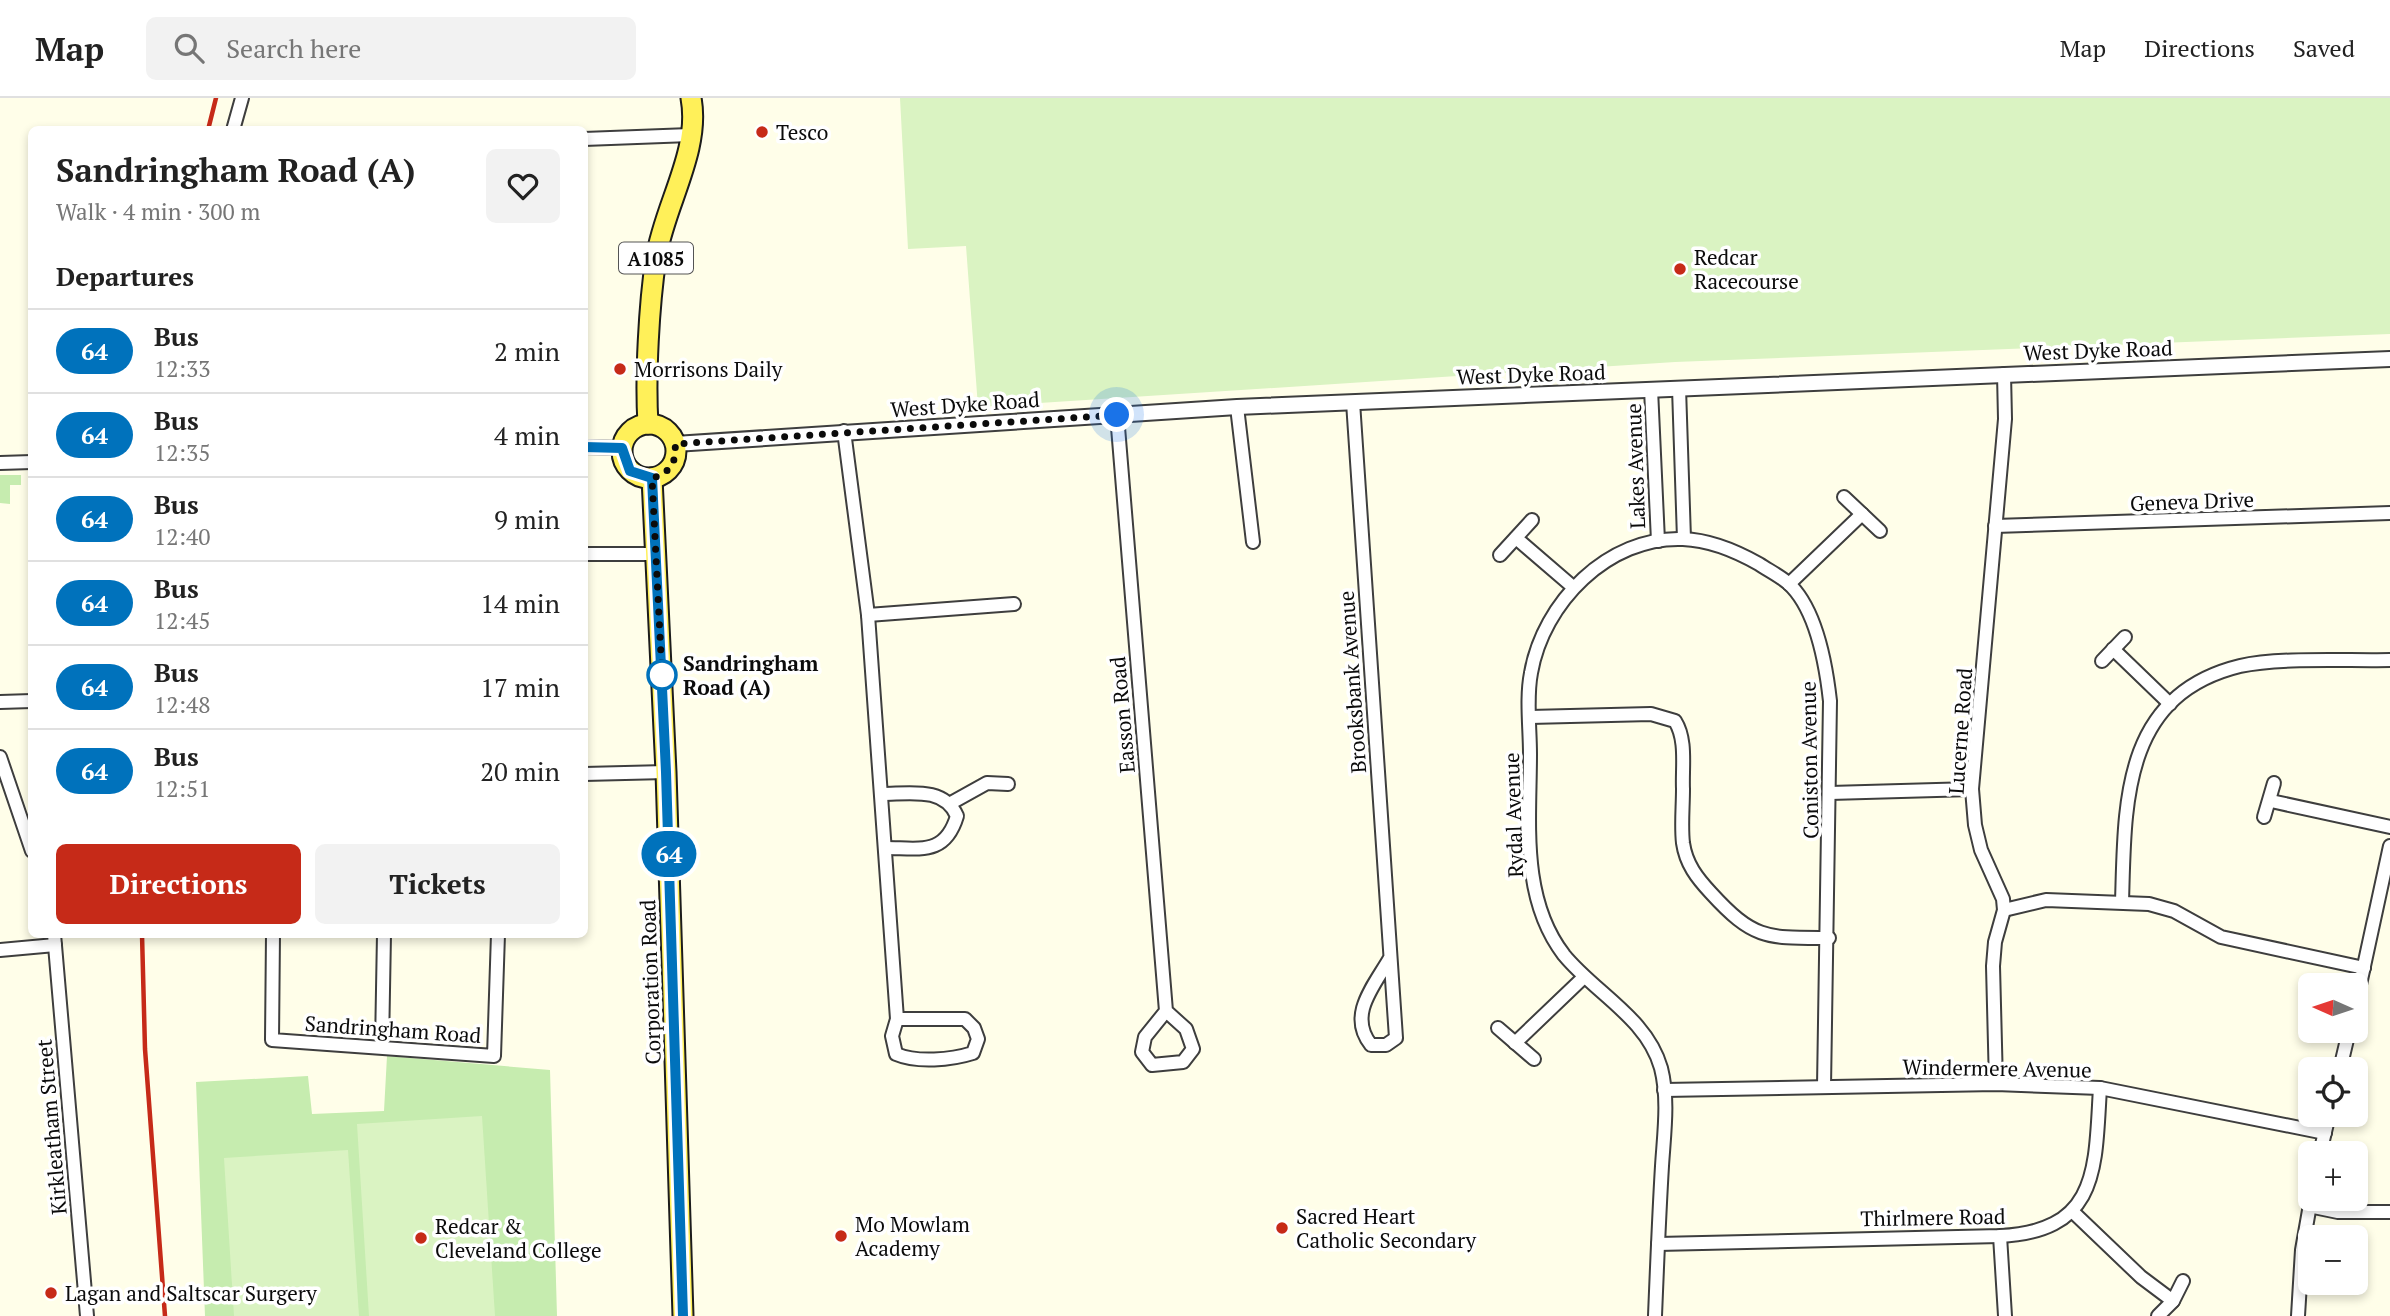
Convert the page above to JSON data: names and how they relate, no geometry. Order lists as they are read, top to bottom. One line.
{"streets":{"main road":["A1085","Corporation Road"],"street":["West Dyke Road","Lakes Avenue","Geneva Drive","Brooksbank Avenue","Easson Road","Lucerne Road","Coniston Avenue","Rydal Avenue","Sandringham Road","Windermere Avenue","Kirkleatham Street","Thirlmere Road"]},"crossings":[["A1085","West Dyke Road"],["A1085","Corporation Road"],["West Dyke Road","Lakes Avenue"],["West Dyke Road","Brooksbank Avenue"],["West Dyke Road","Easson Road"],["West Dyke Road","Lucerne Road"],["West Dyke Road","Corporation Road"],["Lakes Avenue","Rydal Avenue"],["Geneva Drive","Lucerne Road"],["Coniston Avenue","Windermere Avenue"],["Rydal Avenue","Windermere Avenue"],["Rydal Avenue","Thirlmere Road"],["Windermere Avenue","Thirlmere Road"]],"places":["Tesco","Redcar Racecourse","Morrisons Daily","Sandringham Road (A)","Sacred Heart Catholic Secondary","Mo Mowlam Academy","Redcar & Cleveland College","Lagan and Saltscar Surgery"],"lines":["bus line 64"],"north":"left","page":{"header":"Map","search":"Search here","nav":["Map","Directions","Saved"],"on_map":"64","heading":[["Sandringham Road (A)","Walk · 4 min · 300 m"],"Departures"],"list":[{"mark":"64","name":"Bus","note":"12:33","value":"2 min"},{"mark":"64","name":"Bus","note":"12:35","value":"4 min"},{"mark":"64","name":"Bus","note":"12:40","value":"9 min"},{"mark":"64","name":"Bus","note":"12:45","value":"14 min"},{"mark":"64","name":"Bus","note":"12:48","value":"17 min"},{"mark":"64","name":"Bus","note":"12:51","value":"20 min"}],"buttons":["Directions","Tickets"],"map_buttons":["+","−"]}}
